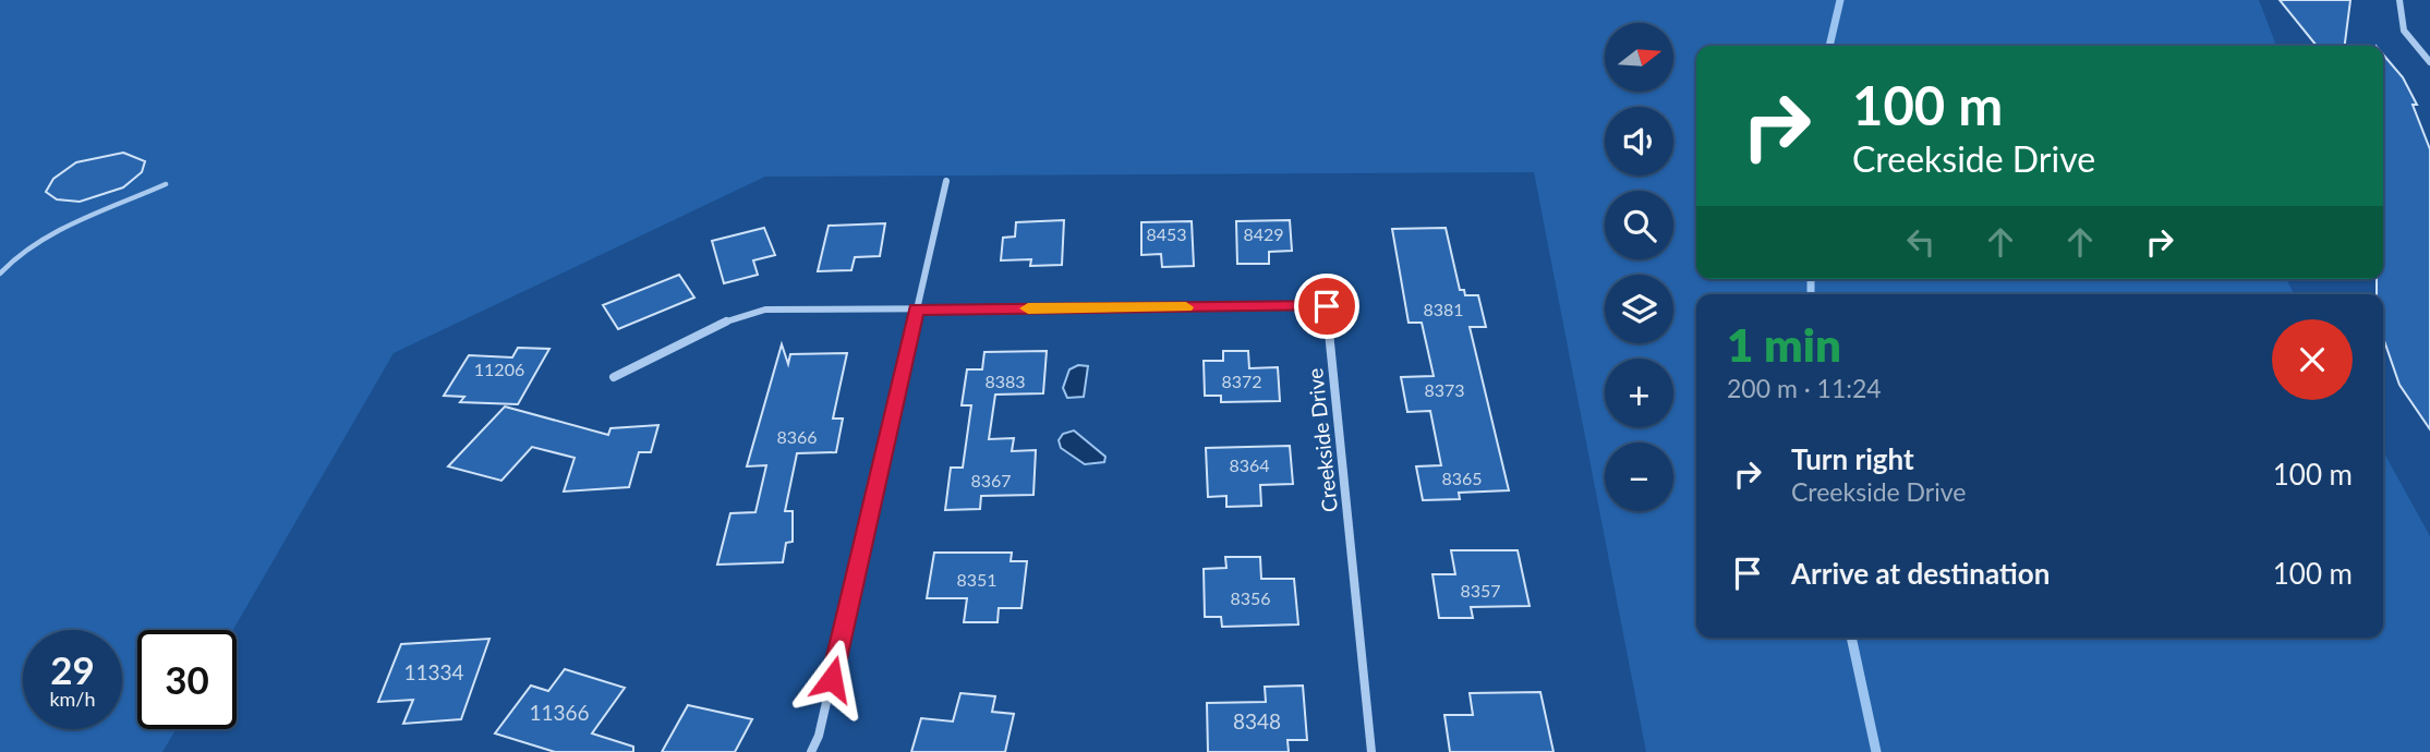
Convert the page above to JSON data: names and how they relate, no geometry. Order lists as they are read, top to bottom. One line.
{"streets":{"street":["Creekside Drive"]},"house_numbers":["8453","8429","8381","11206","8383","8372","8373","8366","8364","8365","8367","8351","8357","8356","11334","11366","8348"],"north":"right","page":{"map_buttons":["+","−"],"turn":["100 m","Creekside Drive"],"heading":["1 min","200 m · 11:24"],"list":[{"name":"Turn right","note":"Creekside Drive","value":"100 m"},{"name":"Arrive at destination","value":"100 m"}],"speed":"29 km/h","limit":"30"}}
